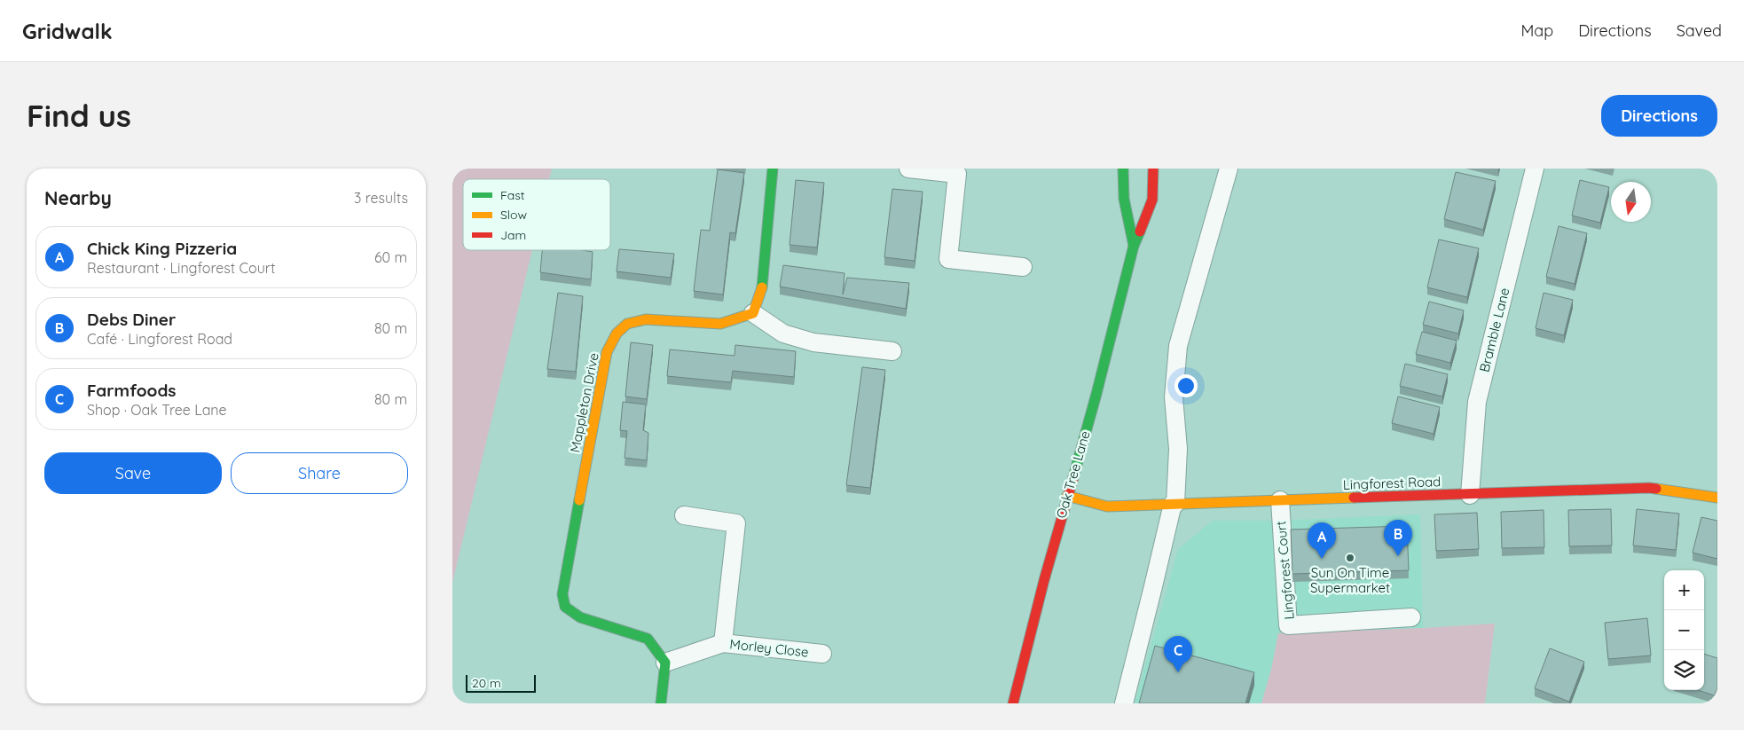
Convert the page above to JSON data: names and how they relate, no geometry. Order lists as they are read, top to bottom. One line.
{"streets":{"street":["Bramble Lane","Mappleton Drive","Oak Tree Lane","Lingforest Road","Lingforest Court","Morley Close"]},"crossings":[["Bramble Lane","Lingforest Road"],["Mappleton Drive","Morley Close"],["Oak Tree Lane","Lingforest Road"],["Lingforest Road","Lingforest Court"]],"places":["Sun On Time Supermarket"],"legend":["Fast","Slow","Jam"],"scale_bar":"20 m","north":"bottom","page":{"header":"Gridwalk","nav":["Map","Directions","Saved"],"buttons":["Directions",["Save","Share"]],"title":"Find us","heading":["Nearby","3 results"],"list":[{"mark":"A","name":"Chick King Pizzeria","note":"Restaurant · Lingforest Court","value":"60 m"},{"mark":"B","name":"Debs Diner","note":"Café · Lingforest Road","value":"80 m"},{"mark":"C","name":"Farmfoods","note":"Shop · Oak Tree Lane","value":"80 m"}],"pins":["B","A","C"],"map_buttons":["+","−"],"scale":"20 m"}}
